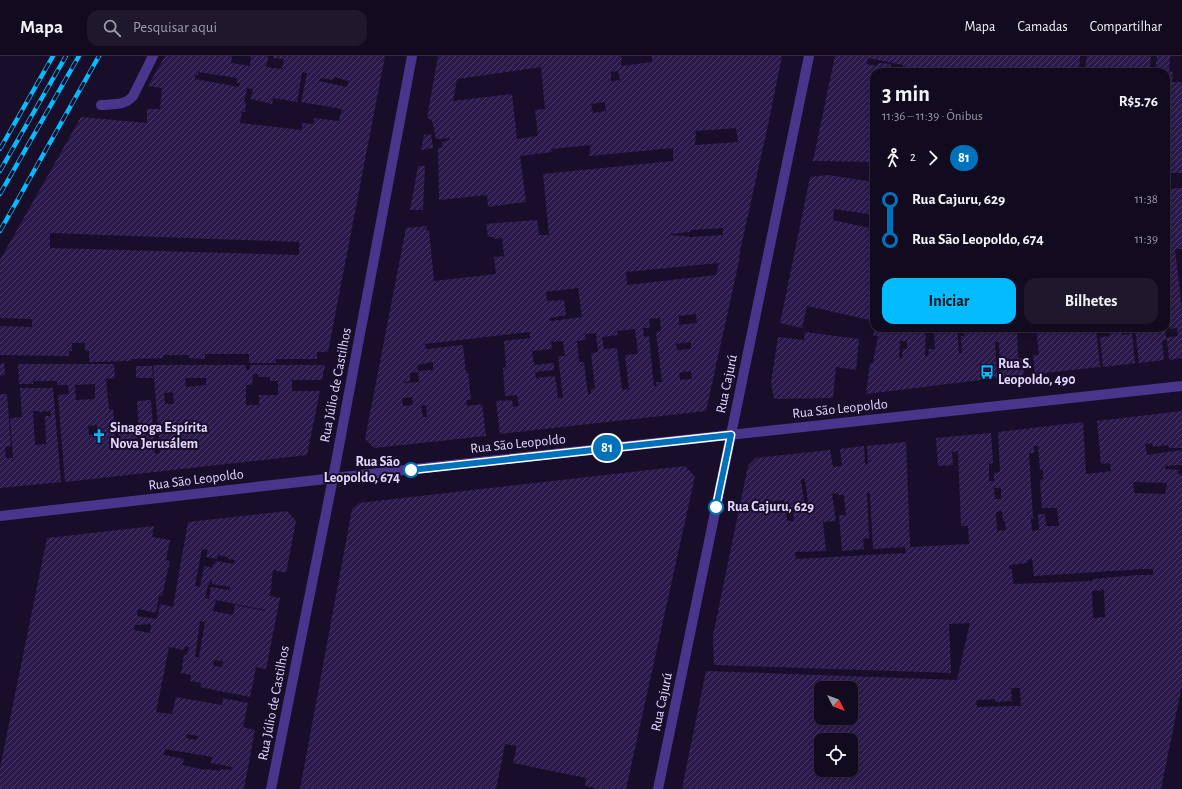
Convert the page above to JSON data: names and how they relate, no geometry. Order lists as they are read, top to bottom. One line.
{"streets":{"street":["Rua Cajurú","Rua Júlio de Castilhos","Rua São Leopoldo"]},"crossings":[["Rua Cajurú","Rua São Leopoldo"],["Rua Júlio de Castilhos","Rua São Leopoldo"]],"places":{"bus stop":["Rua S. Leopoldo, 490"],"church":["Sinagoga Espírita Nova Jerusálem"],"other":["Rua São Leopoldo, 674","Rua Cajuru, 629"]},"lines":["bus line 81"],"north":"bottom right","page":{"header":"Mapa","search":"Pesquisar aqui","nav":["Mapa","Camadas","Compartilhar"],"on_map":"81","heading":["3 min","11:36 – 11:39 · Ônibus","R$5.76"],"legs":["2","81"],"list":[{"name":"Rua Cajuru, 629","value":"11:38"},{"name":"Rua São Leopoldo, 674","value":"11:39"}],"buttons":["Iniciar","Bilhetes"]}}
